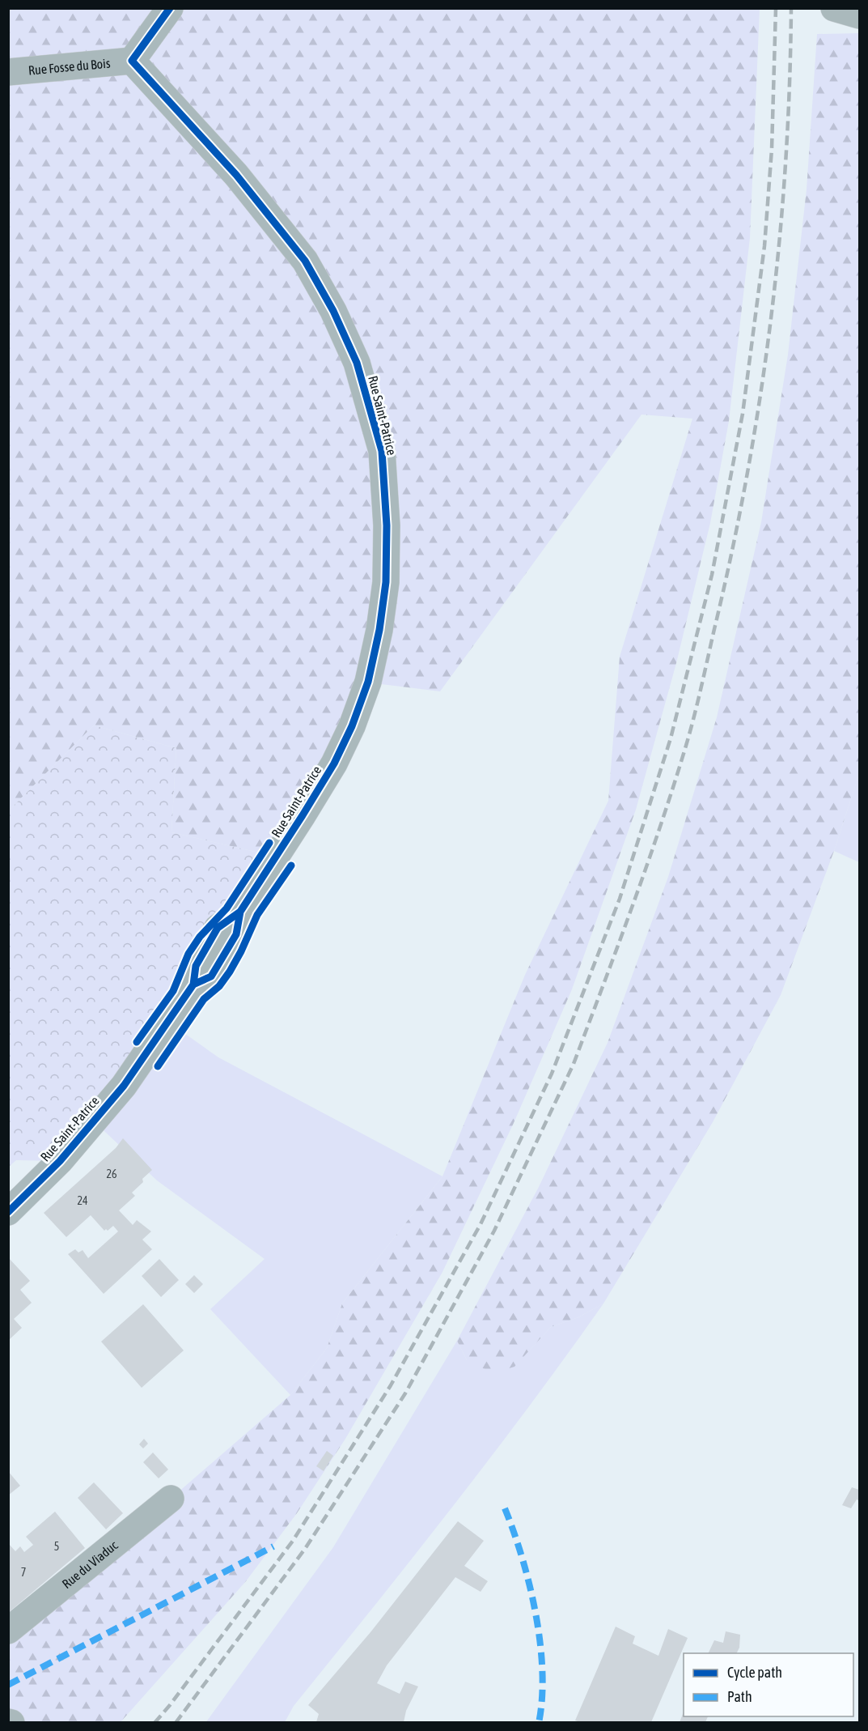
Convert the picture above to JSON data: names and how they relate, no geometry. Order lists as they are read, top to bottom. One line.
{"streets":{"street":["Rue Fosse du Bois","Rue Saint-Patrice","Rue du Viaduc"]},"crossings":[["Rue Fosse du Bois","Rue Saint-Patrice"]],"house_numbers":["26","24","5","7"],"legend":["Cycle path","Path"]}
